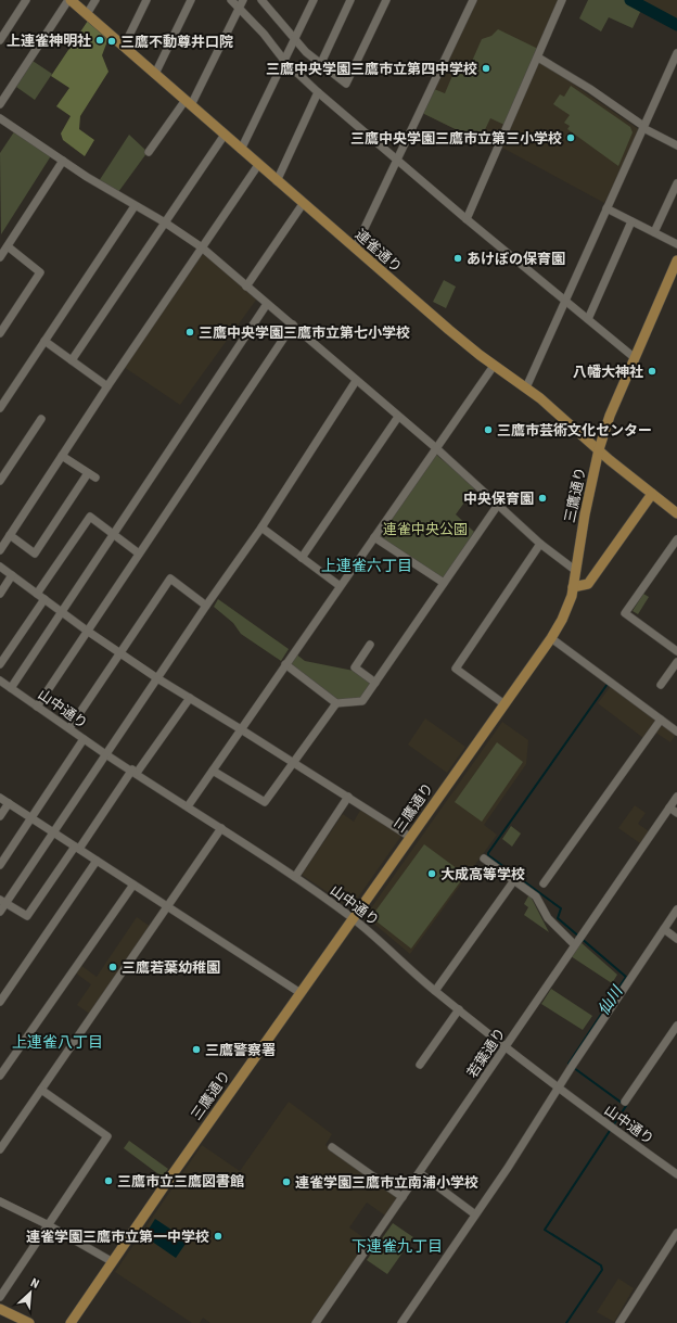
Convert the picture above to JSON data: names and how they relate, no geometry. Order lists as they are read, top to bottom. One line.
{"streets":{"main road":["連雀通り","三鷹通り"],"street":["山中通り","若葉通り"]},"crossings":[["連雀通り","三鷹通り"],["三鷹通り","山中通り"],["山中通り","若葉通り"]],"districts":["上連雀六丁目","上連雀八丁目","下連雀九丁目"],"water":["仙川"],"parks":["連雀中央公園"],"places":["上連雀神明社","三鷹不動尊井口院","三鷹中央学園三鷹市立第四中学校","三鷹中央学園三鷹市立第三小学校","あけぼの保育園","三鷹中央学園三鷹市立第七小学校","八幡大神社","三鷹市芸術文化センター","中央保育園","大成高等学校","三鷹若葉幼稚園","三鷹警察署","三鷹市立三鷹図書館","連雀学園三鷹市立南浦小学校","連雀学園三鷹市立第一中学校"],"north":"top right"}
